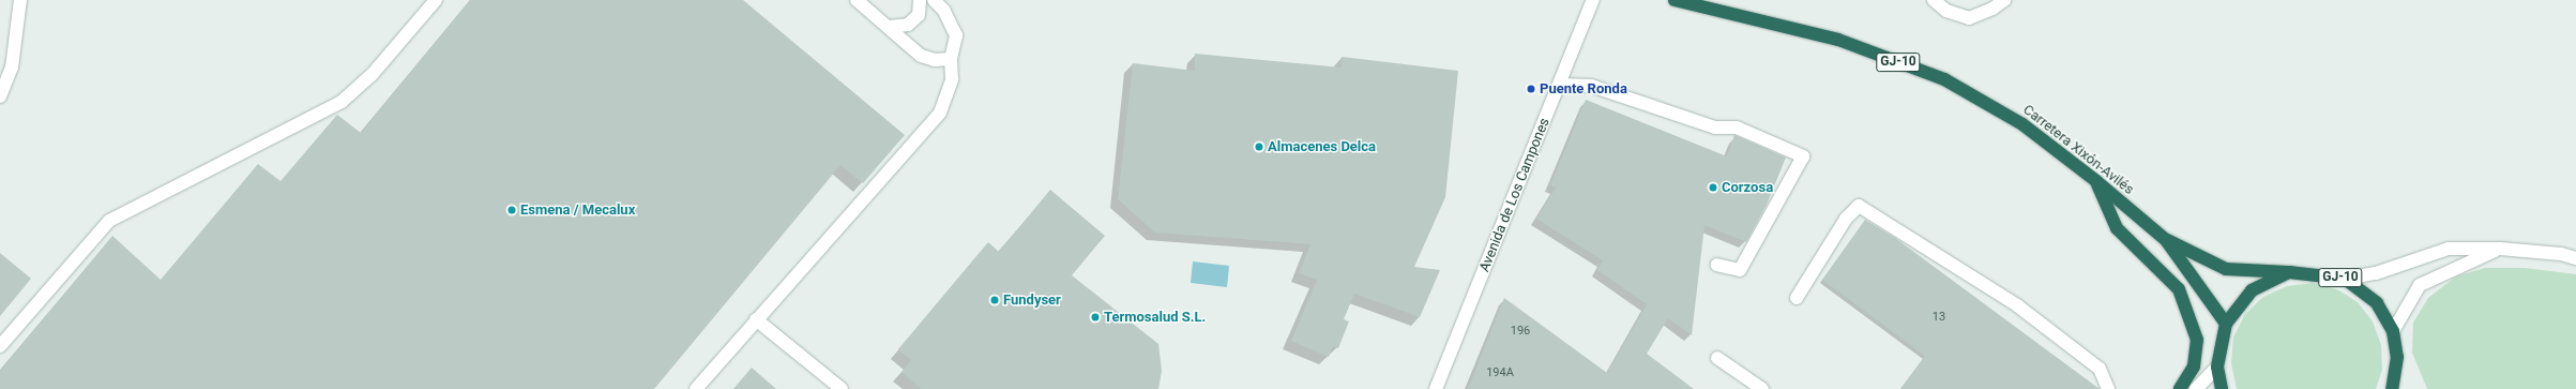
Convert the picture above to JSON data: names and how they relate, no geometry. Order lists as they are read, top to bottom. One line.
{"streets":{"highway":["GJ-10","Carretera Xixón-Avilés"],"street":["Avenida de Los Campones"]},"crossings":[["GJ-10","Carretera Xixón-Avilés"]],"places":["Puente Ronda","Almacenes Delca","Corzosa","Esmena / Mecalux","Fundyser","Termosalud S.L."],"house_numbers":["13","196","194A"]}
